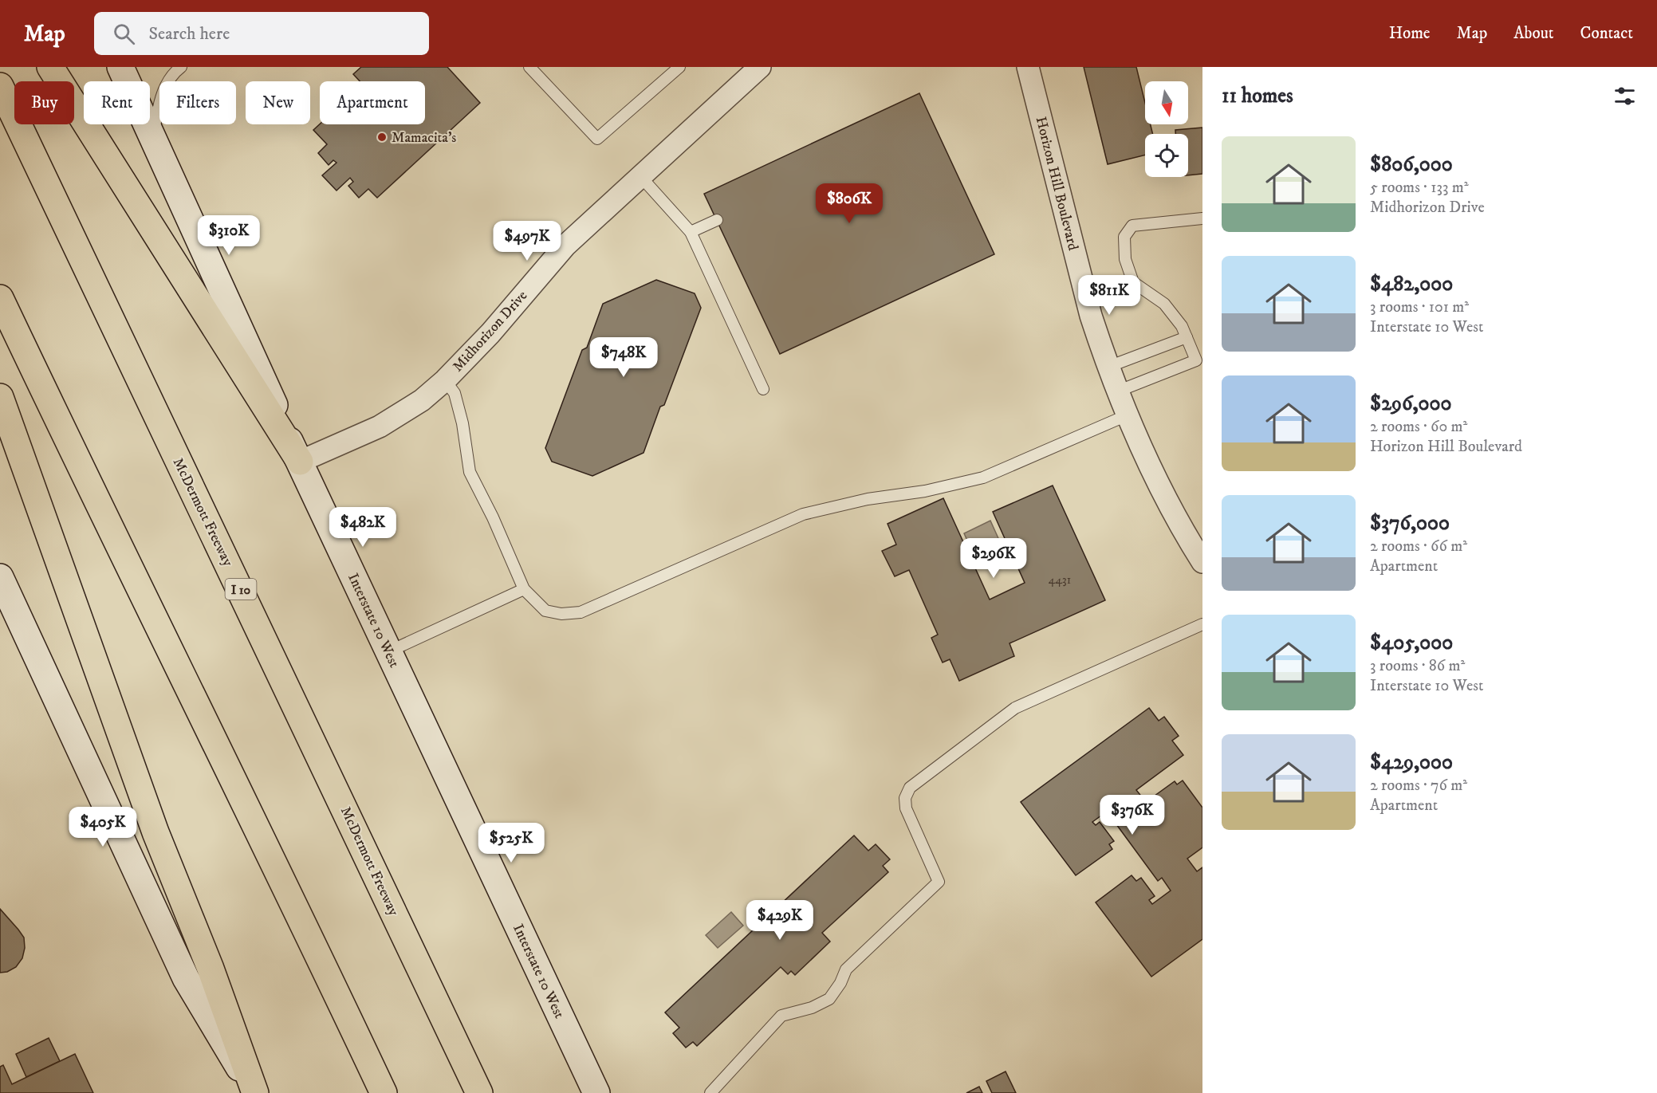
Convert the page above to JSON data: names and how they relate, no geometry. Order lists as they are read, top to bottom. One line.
{"streets":{"highway":["McDermott Freeway","I 10"],"main road":["Interstate 10 West"],"street":["Horizon Hill Boulevard","Midhorizon Drive"]},"crossings":[["Midhorizon Drive","Interstate 10 West"]],"places":["Mamacita's"],"house_numbers":["4431"],"north":"bottom","page":{"header":"Map","search":"Search here","nav":["Home","Map","About","Contact"],"heading":"11 homes","chip":["Buy","Rent","Filters","New","Apartment"],"list":[{"name":"$806,000","note":"5 rooms · 133 m² · Midhorizon Drive"},{"name":"$482,000","note":"3 rooms · 101 m² · Interstate 10 West"},{"name":"$296,000","note":"2 rooms · 60 m² · Horizon Hill Boulevard"},{"name":"$376,000","note":"2 rooms · 66 m² · Apartment"},{"name":"$405,000","note":"3 rooms · 86 m² · Interstate 10 West"},{"name":"$429,000","note":"2 rooms · 76 m² · Apartment"}],"price":["$806K","$310K","$497K","$811K","$748K","$482K","$296K","$376K","$405K","$525K","$429K"]}}
